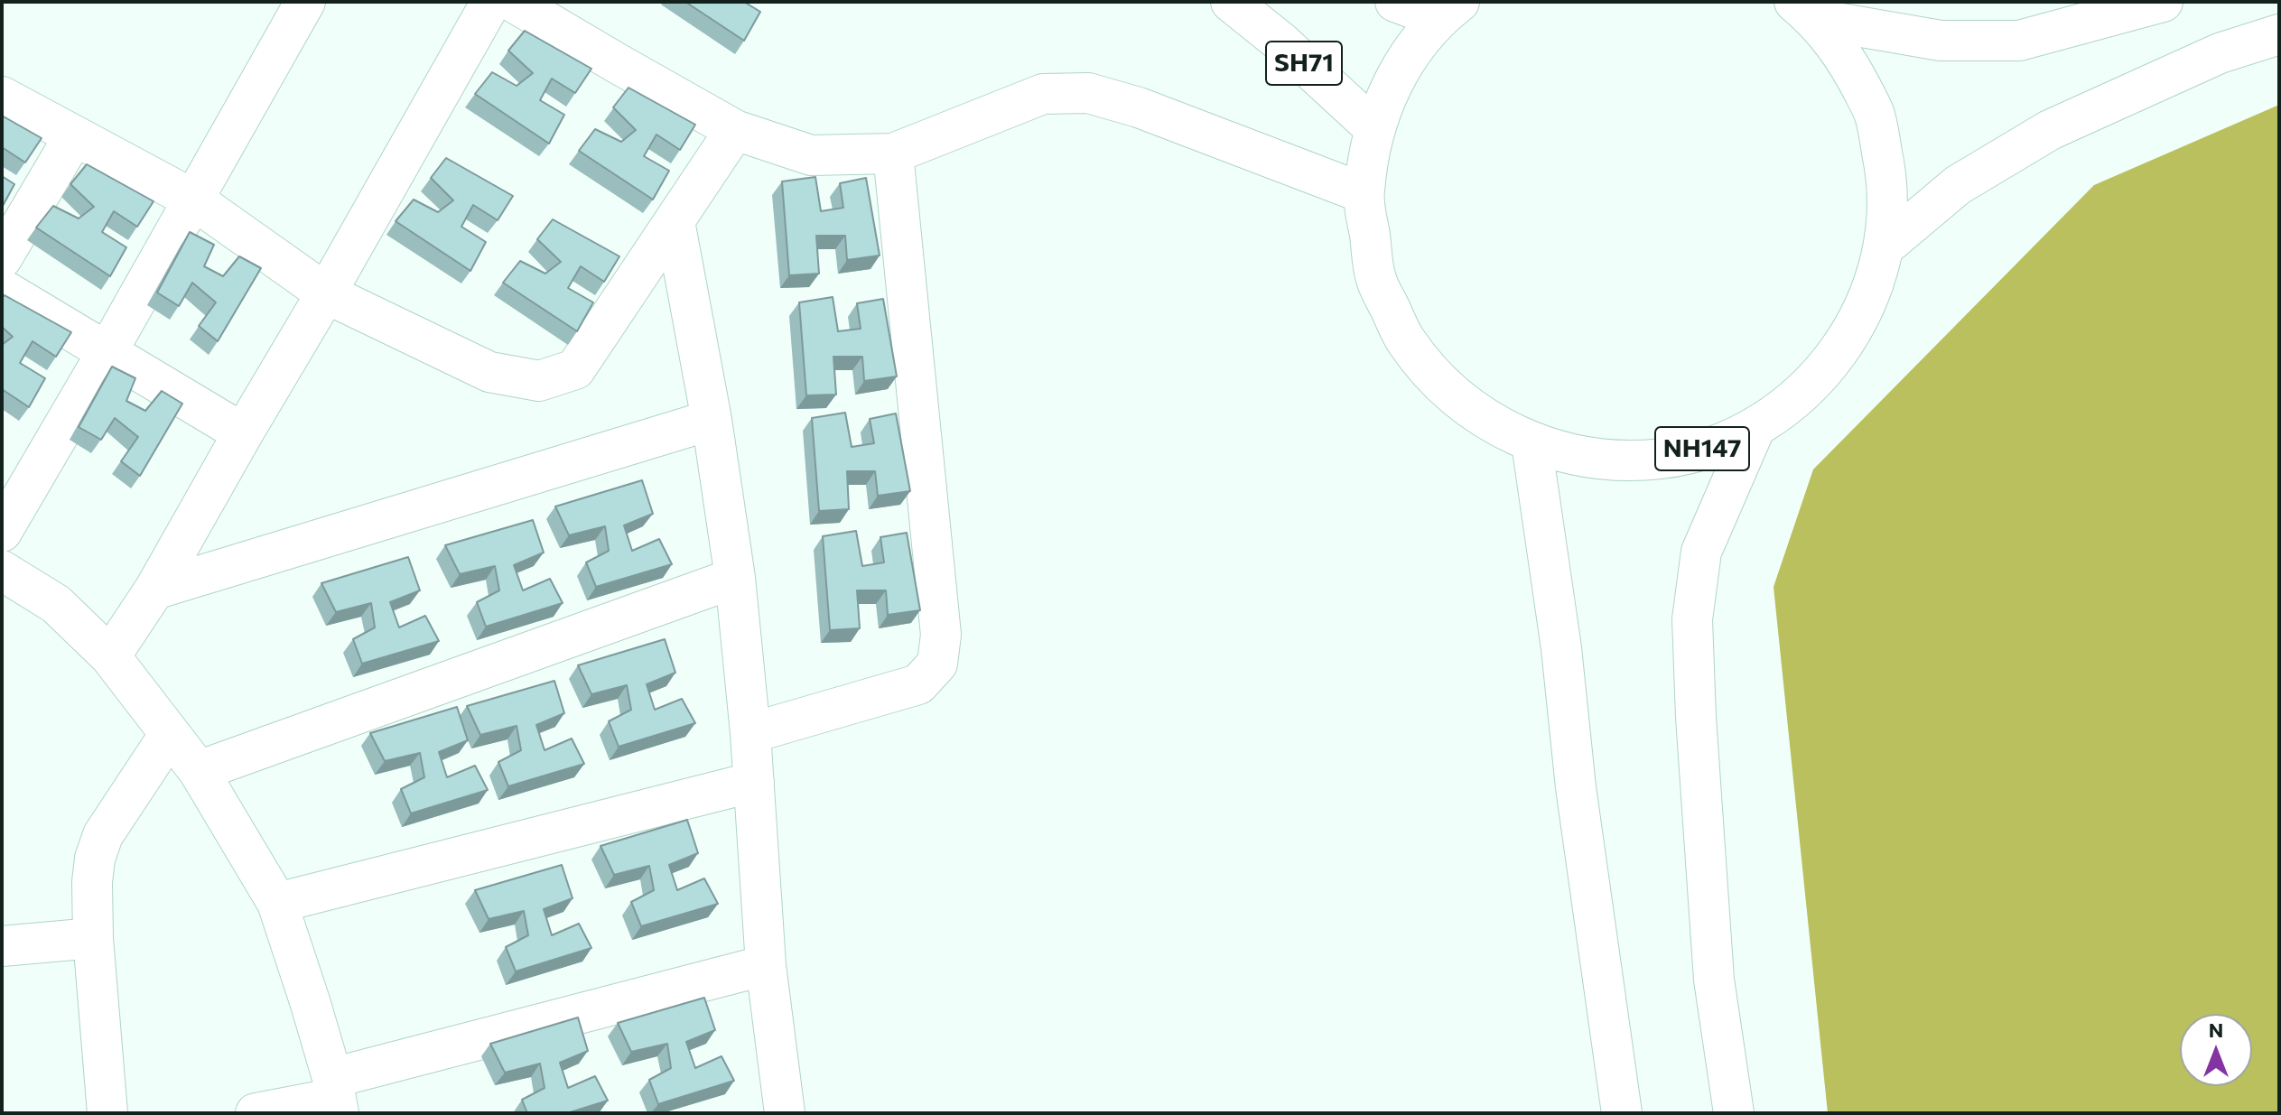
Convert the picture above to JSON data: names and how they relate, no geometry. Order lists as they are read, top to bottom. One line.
{"streets":{"main road":["SH71","NH147"]},"crossings":[["SH71","NH147"]],"north":"top"}
